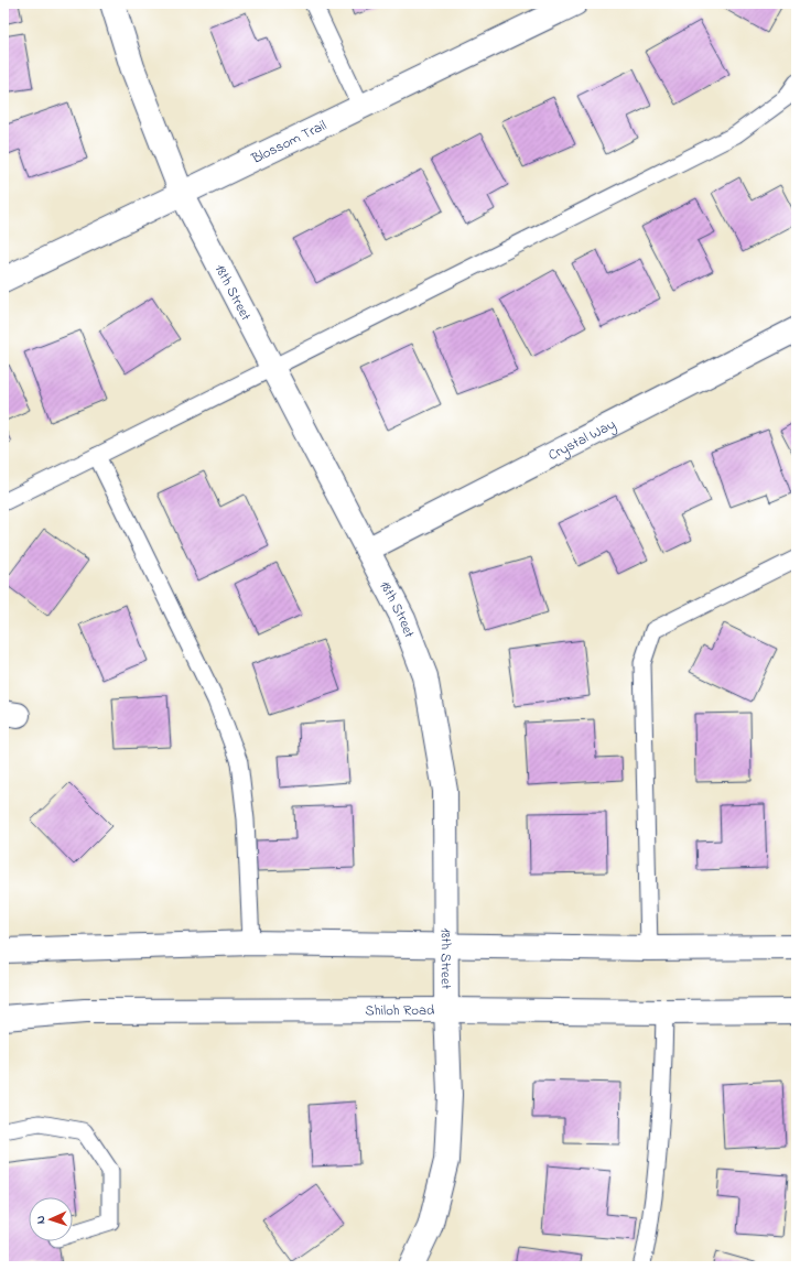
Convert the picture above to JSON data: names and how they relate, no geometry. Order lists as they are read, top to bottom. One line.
{"streets":{"street":["Blossom Trail","18th Street","Crystal Way","Shiloh Road"]},"crossings":[["Blossom Trail","18th Street"],["18th Street","Crystal Way"],["18th Street","Shiloh Road"]],"north":"left"}
